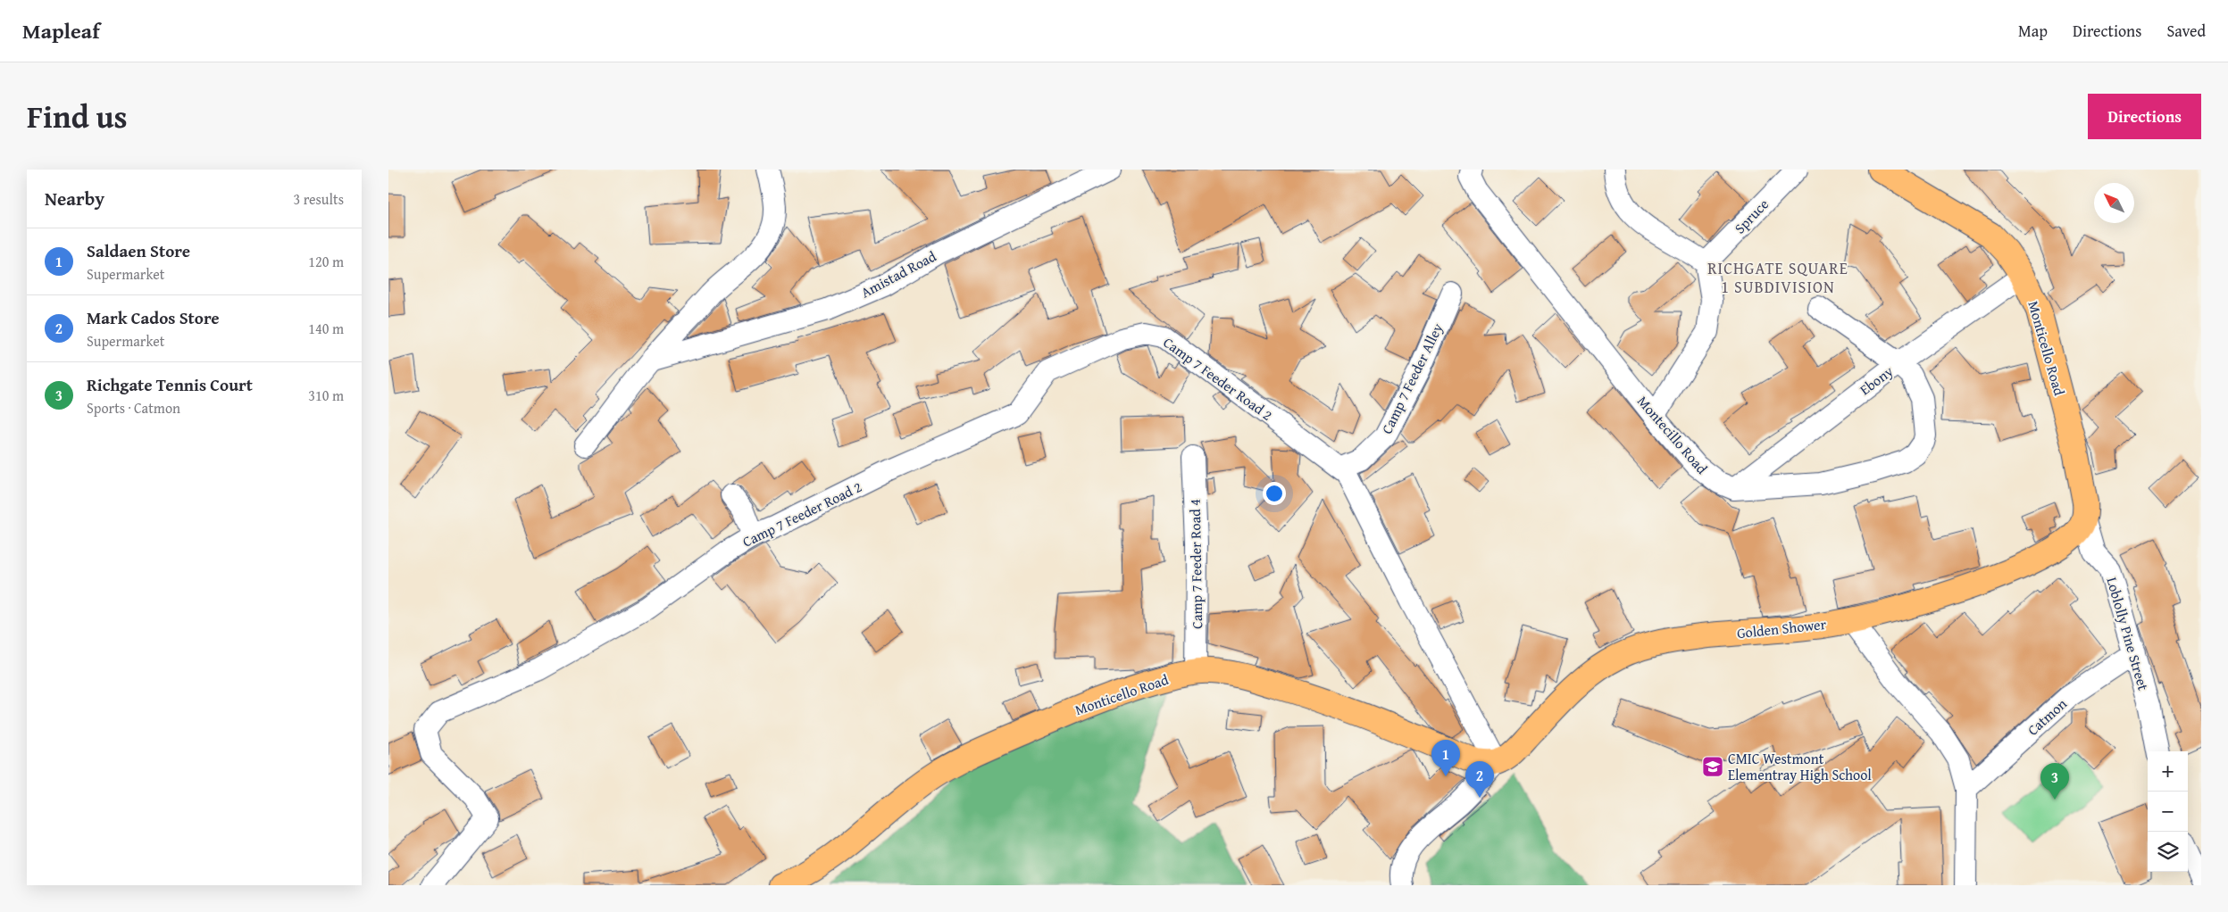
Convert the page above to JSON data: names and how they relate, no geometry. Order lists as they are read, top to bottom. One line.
{"streets":{"main road":["Monticello Road","Golden Shower"],"street":["Spruce","Amistad Road","Camp 7 Feeder Road 2","Camp 7 Feeder Alley","Ebony","Montecillo Road","Camp 7 Feeder Road 4","Loblolly Pine Street","Catmon"]},"crossings":[["Monticello Road","Camp 7 Feeder Road 2"],["Monticello Road","Ebony"],["Monticello Road","Camp 7 Feeder Road 4"],["Monticello Road","Golden Shower"],["Monticello Road","Loblolly Pine Street"],["Camp 7 Feeder Road 2","Camp 7 Feeder Alley"],["Camp 7 Feeder Road 2","Golden Shower"],["Ebony","Montecillo Road"],["Golden Shower","Loblolly Pine Street"],["Loblolly Pine Street","Catmon"]],"districts":["RICHGATE SQUARE 1 SUBDIVISION"],"places":{"school or university":["CMIC Westmont Elementray High School"]},"north":"top left","page":{"header":"Mapleaf","nav":["Map","Directions","Saved"],"title":"Find us","buttons":"Directions","heading":["Nearby","3 results"],"list":[{"mark":"1","name":"Saldaen Store","note":"Supermarket","value":"120 m"},{"mark":"2","name":"Mark Cados Store","note":"Supermarket","value":"140 m"},{"mark":"3","name":"Richgate Tennis Court","note":"Sports · Catmon","value":"310 m"}],"pins":["1","2","3"],"map_buttons":["+","−"]}}
